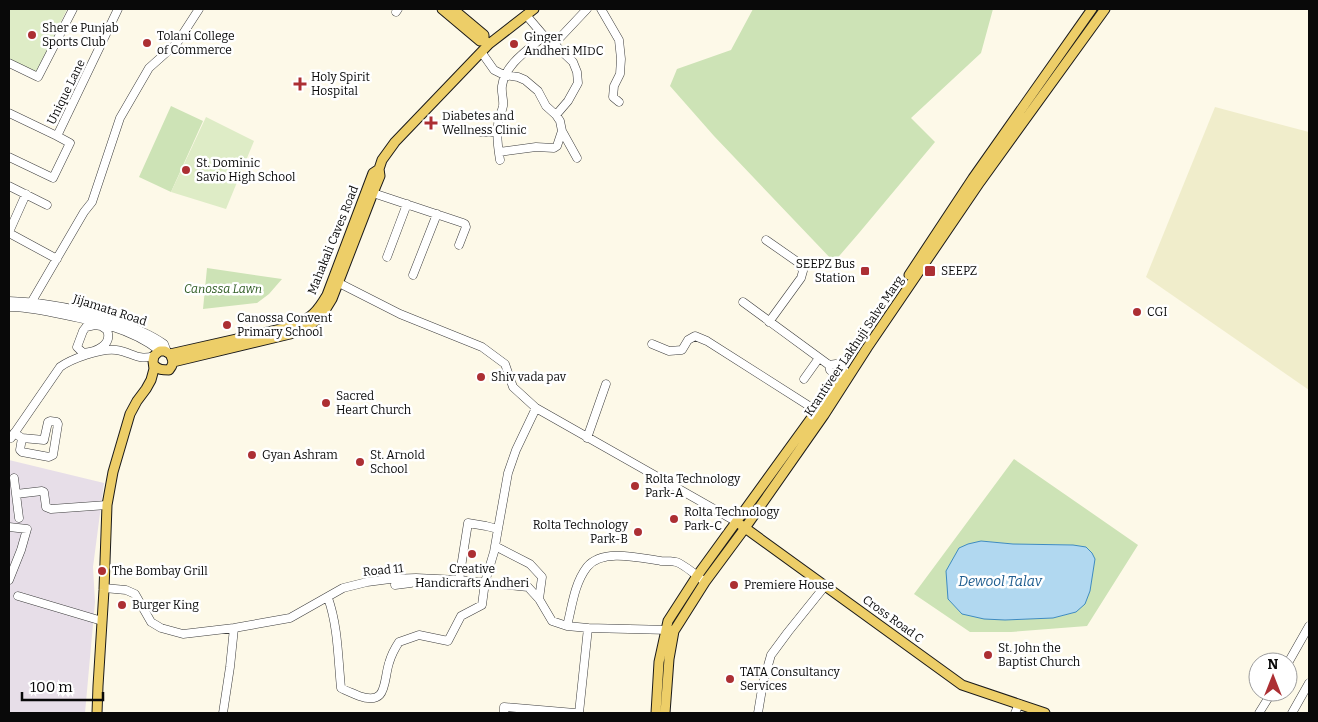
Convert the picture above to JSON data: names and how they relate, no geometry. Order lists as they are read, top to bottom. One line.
{"streets":{"main road":["Mahakali Caves Road","Krantiveer Lakhuji Salve Marg","Cross Road C"],"street":["Unique Lane","Jijamata Road","Road 11"]},"crossings":[["Mahakali Caves Road","Jijamata Road"],["Krantiveer Lakhuji Salve Marg","Road 11"],["Krantiveer Lakhuji Salve Marg","Cross Road C"]],"water":["Dewool Talav"],"parks":["Canossa Lawn"],"places":{"other":["Sher e Punjab Sports Club","Tolani College of Commerce","Ginger Andheri MIDC","St. Dominic Savio High School","CGI","Canossa Convent Primary School","Shiv vada pav","Sacred Heart Church","Gyan Ashram","St. Arnold School","Rolta Technology Park-A","Rolta Technology Park-C","Rolta Technology Park-B","Creative Handicrafts Andheri","The Bombay Grill","Premiere House","Burger King","St. John the Baptist Church","TATA Consultancy Services"],"health":["Holy Spirit Hospital","Diabetes and Wellness Clinic"],"transit":["SEEPZ Bus Station","SEEPZ"]},"scale_bar":"100 m","north":"top"}
